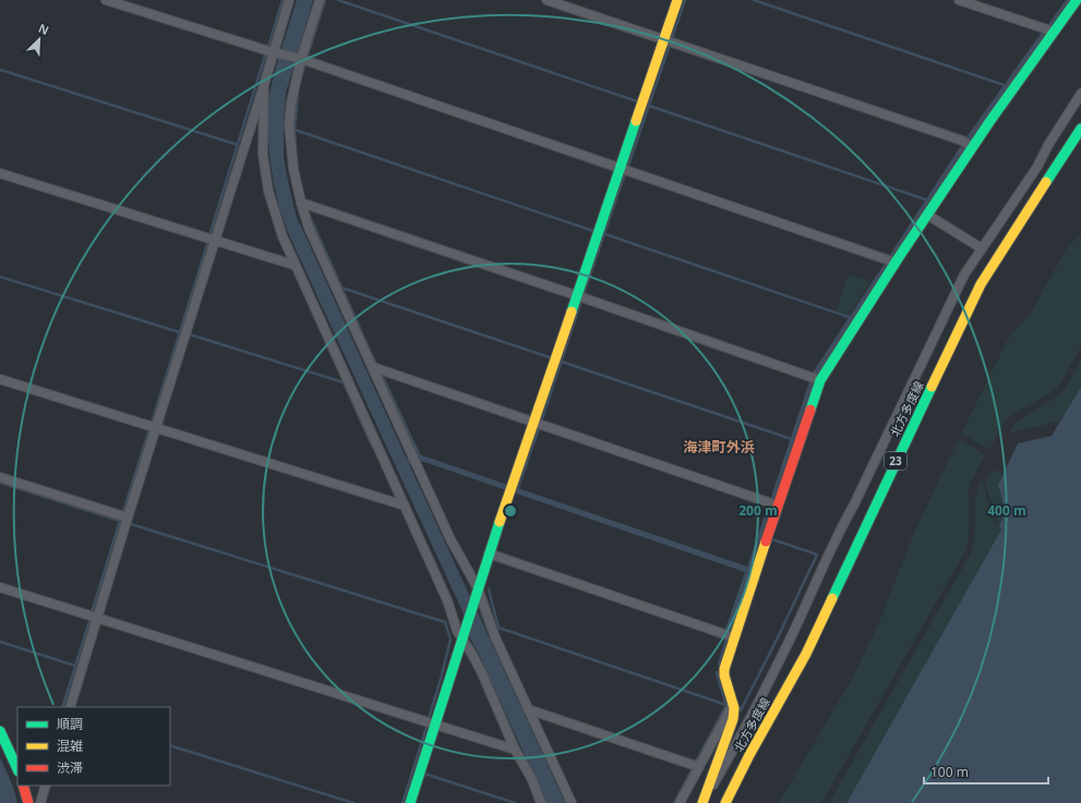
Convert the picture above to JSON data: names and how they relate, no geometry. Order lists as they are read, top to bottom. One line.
{"streets":{"street":["北方多度線","23"]},"districts":["海津町外浜"],"legend":["順調","混雑","渋滞"],"scale_bar":"100 m","north":"top right","rings":["200 m","400 m"]}
